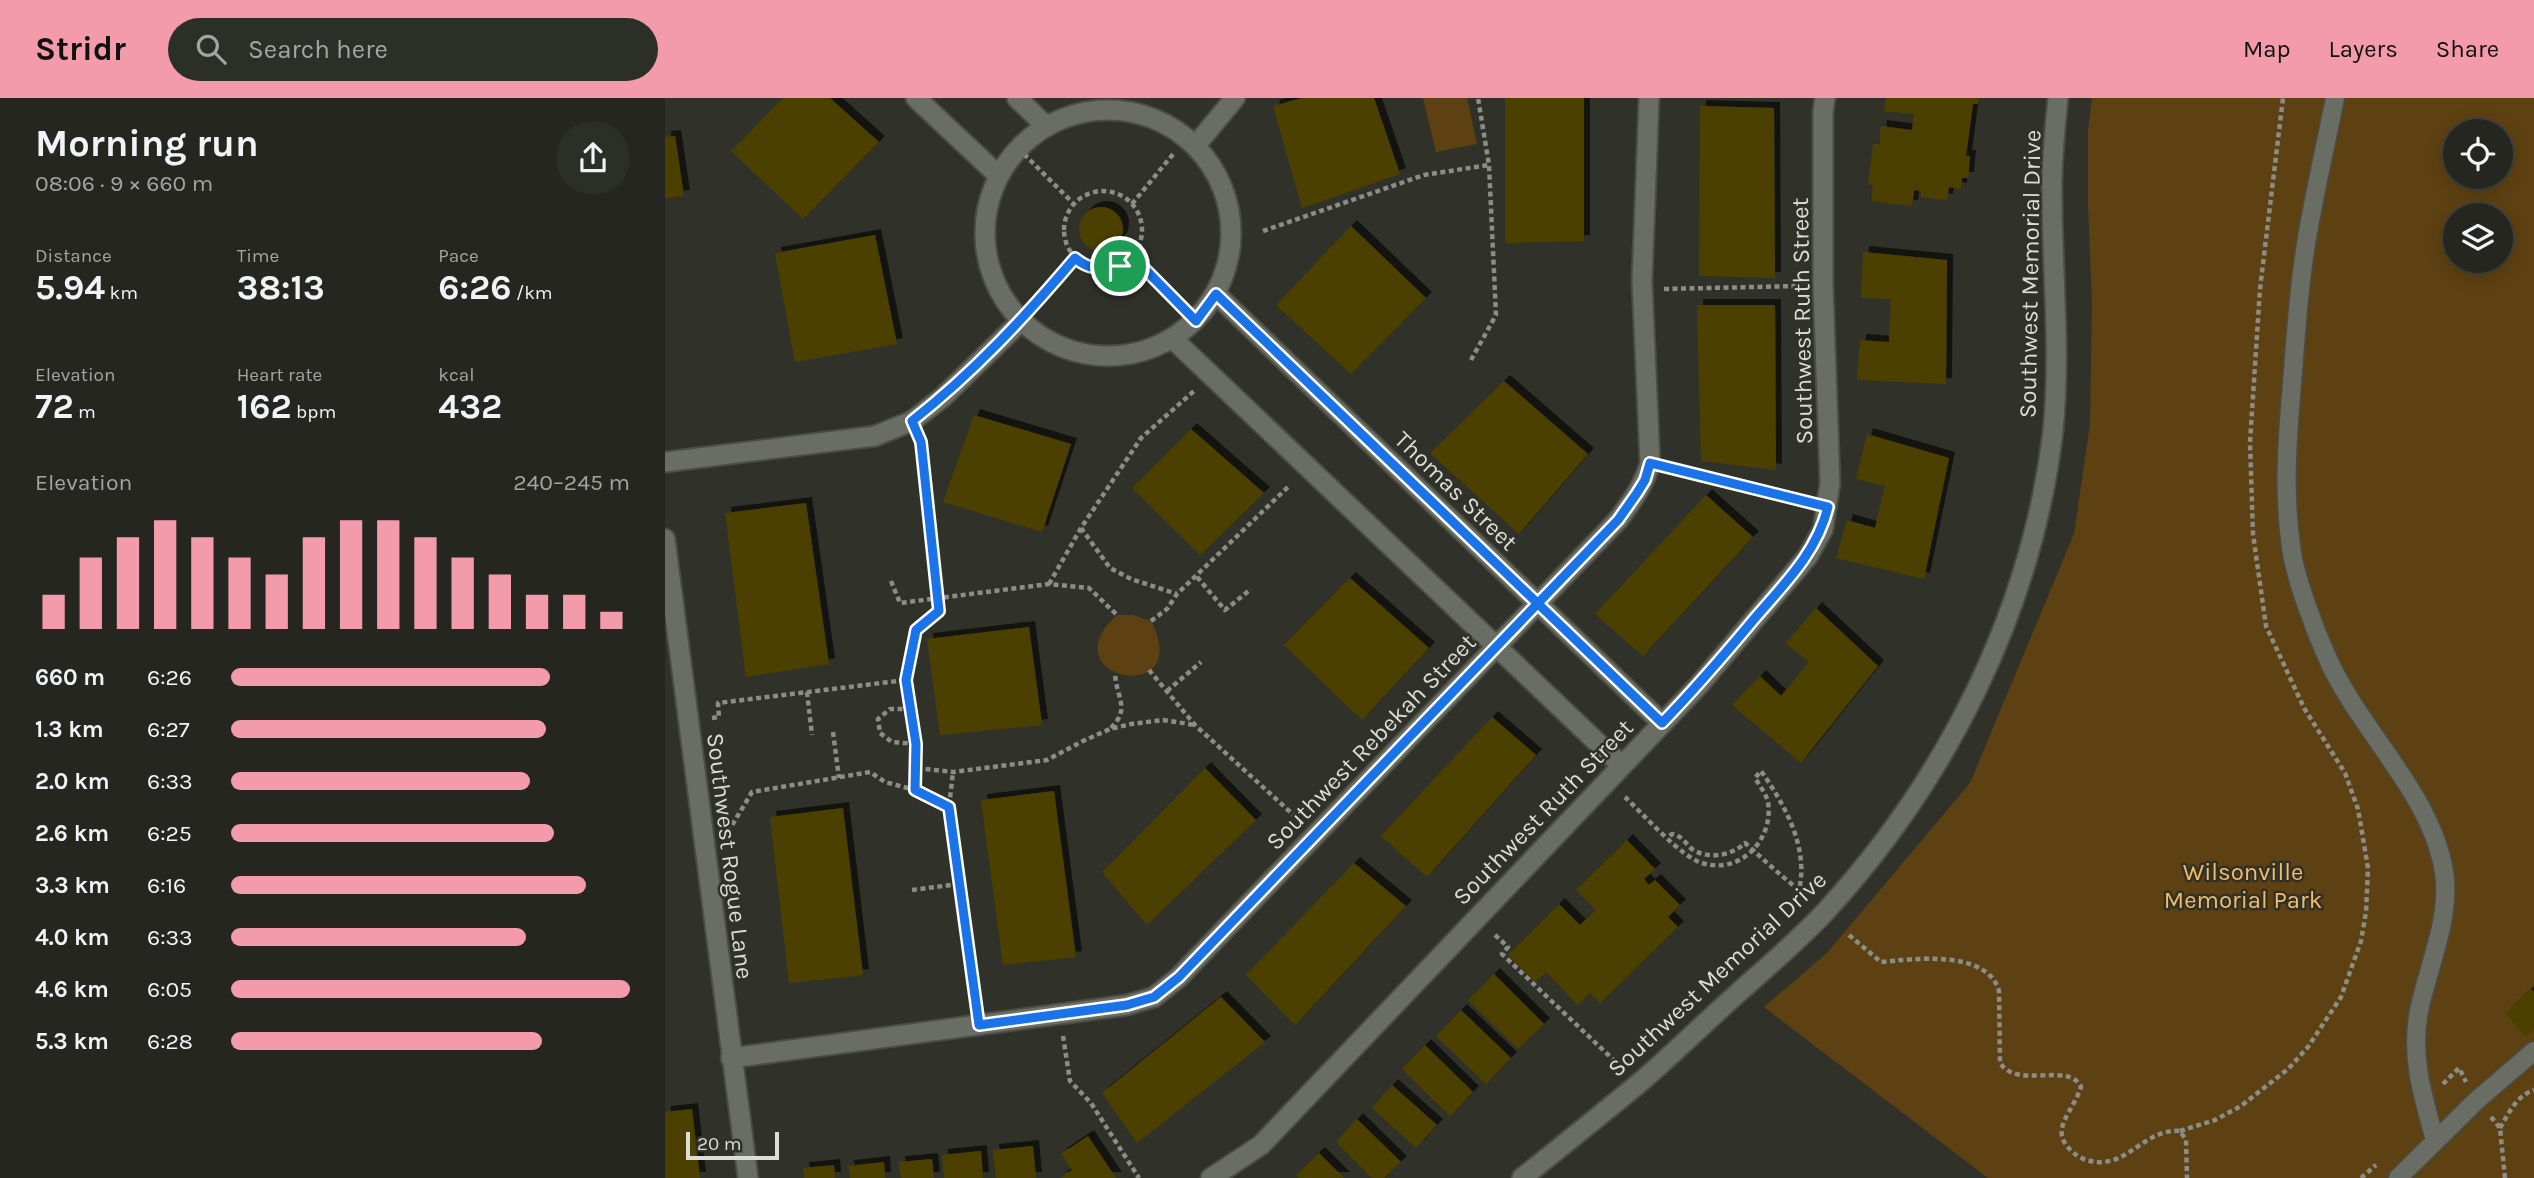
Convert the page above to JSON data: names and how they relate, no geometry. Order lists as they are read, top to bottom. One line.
{"streets":{"street":["Southwest Memorial Drive","Southwest Ruth Street","Thomas Street","Southwest Rebekah Street","Southwest Rogue Lane"]},"crossings":[["Southwest Ruth Street","Thomas Street"],["Thomas Street","Southwest Rebekah Street"],["Southwest Rebekah Street","Southwest Rogue Lane"]],"parks":["Wilsonville Memorial Park"],"scale_bar":"20 m","page":{"header":"Stridr","search":"Search here","nav":["Map","Layers","Share"],"heading":["Morning run","08:06 · 9 × 660 m"],"stats":[["Distance","5.94 km"],["Time","38:13"],["Pace","6:26 /km"],["Elevation","72 m"],["Heart rate","162 bpm"],["kcal","432"]],"chart":["Elevation","240–245 m"],"list":[{"name":"660 m","note":"6:26"},{"name":"1.3 km","note":"6:27"},{"name":"2.0 km","note":"6:33"},{"name":"2.6 km","note":"6:25"},{"name":"3.3 km","note":"6:16"},{"name":"4.0 km","note":"6:33"},{"name":"4.6 km","note":"6:05"},{"name":"5.3 km","note":"6:28"}],"scale":"20 m"}}
